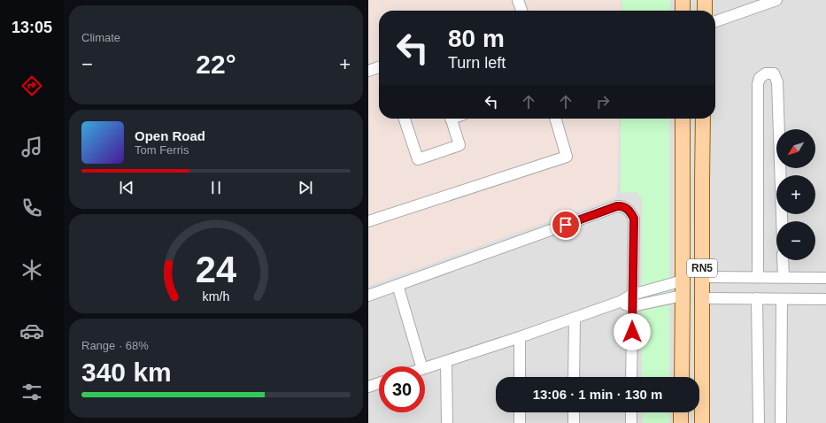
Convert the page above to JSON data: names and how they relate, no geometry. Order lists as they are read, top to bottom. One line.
{"streets":{"main road":["RN5"]},"north":"bottom left","page":{"tabs":"13:05","tile":["Climate",["Range · 68%","340 km"]],"turn":["80 m","Turn left"],"heat":["−","22°","+"],"song":["Open Road","Tom Ferris"],"map_buttons":["+","−"],"limit":"30","trip":"13:06 · 1 min · 130 m","gauge":["24","km/h"]}}
